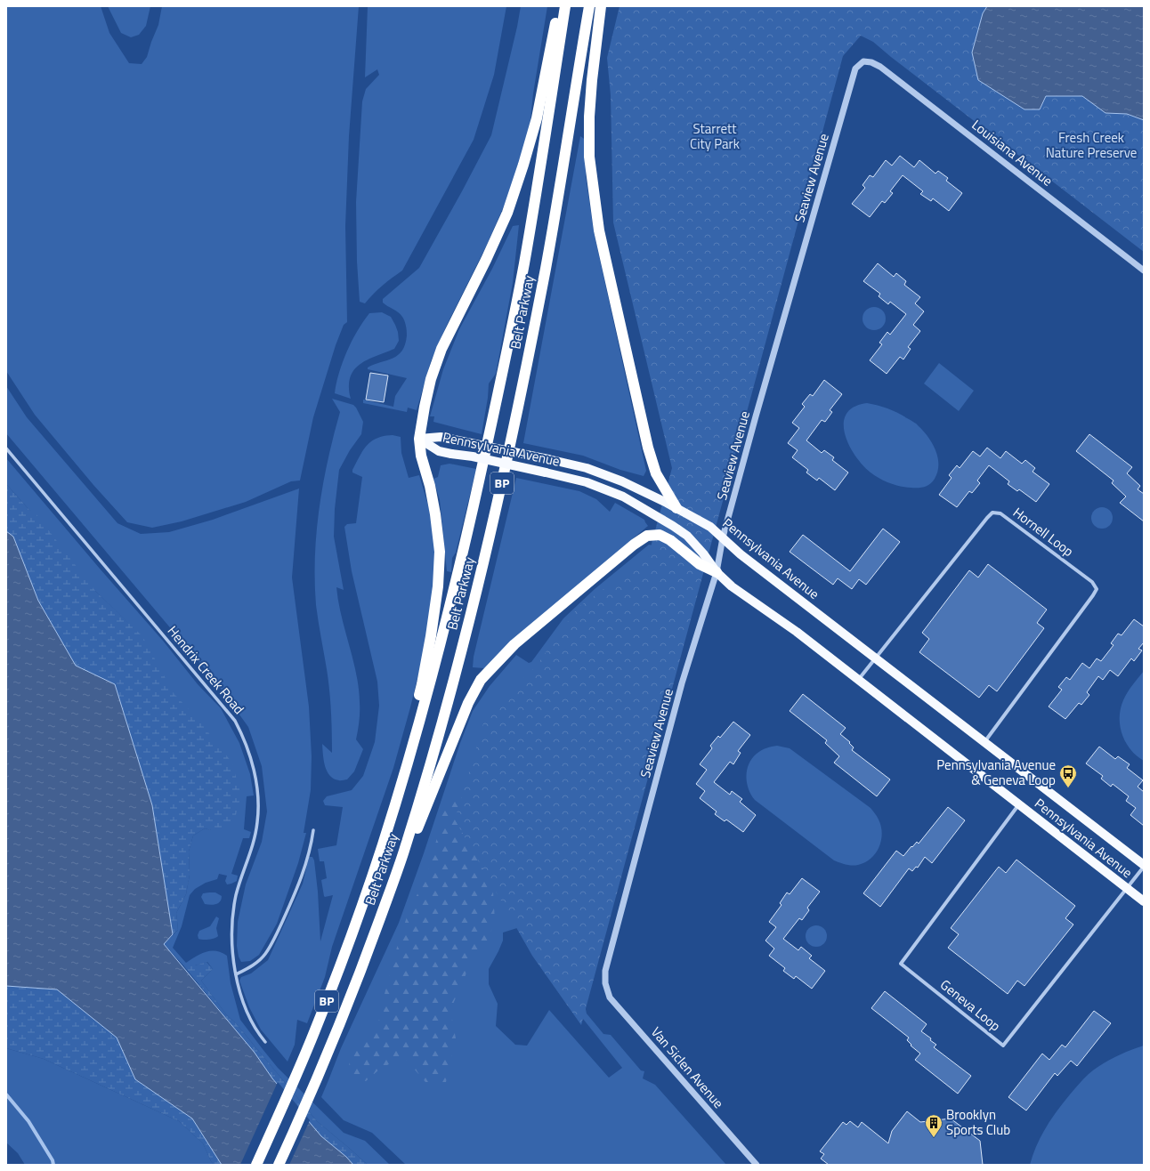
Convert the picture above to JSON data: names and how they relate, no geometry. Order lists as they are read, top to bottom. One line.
{"streets":{"highway":["Belt Parkway","BP"],"main road":["Pennsylvania Avenue"],"street":["Louisiana Avenue","Seaview Avenue","Hornell Loop","Hendrix Creek Road","Geneva Loop","Van Siclen Avenue"]},"crossings":[["Louisiana Avenue","Seaview Avenue"],["Seaview Avenue","Pennsylvania Avenue"],["Seaview Avenue","Van Siclen Avenue"],["Pennsylvania Avenue","Hornell Loop"],["Pennsylvania Avenue","Geneva Loop"]],"parks":["Starrett City Park","Fresh Creek Nature Preserve"],"places":{"bus stop":["Pennsylvania Avenue & Geneva Loop"],"building":["Brooklyn Sports Club"]}}
